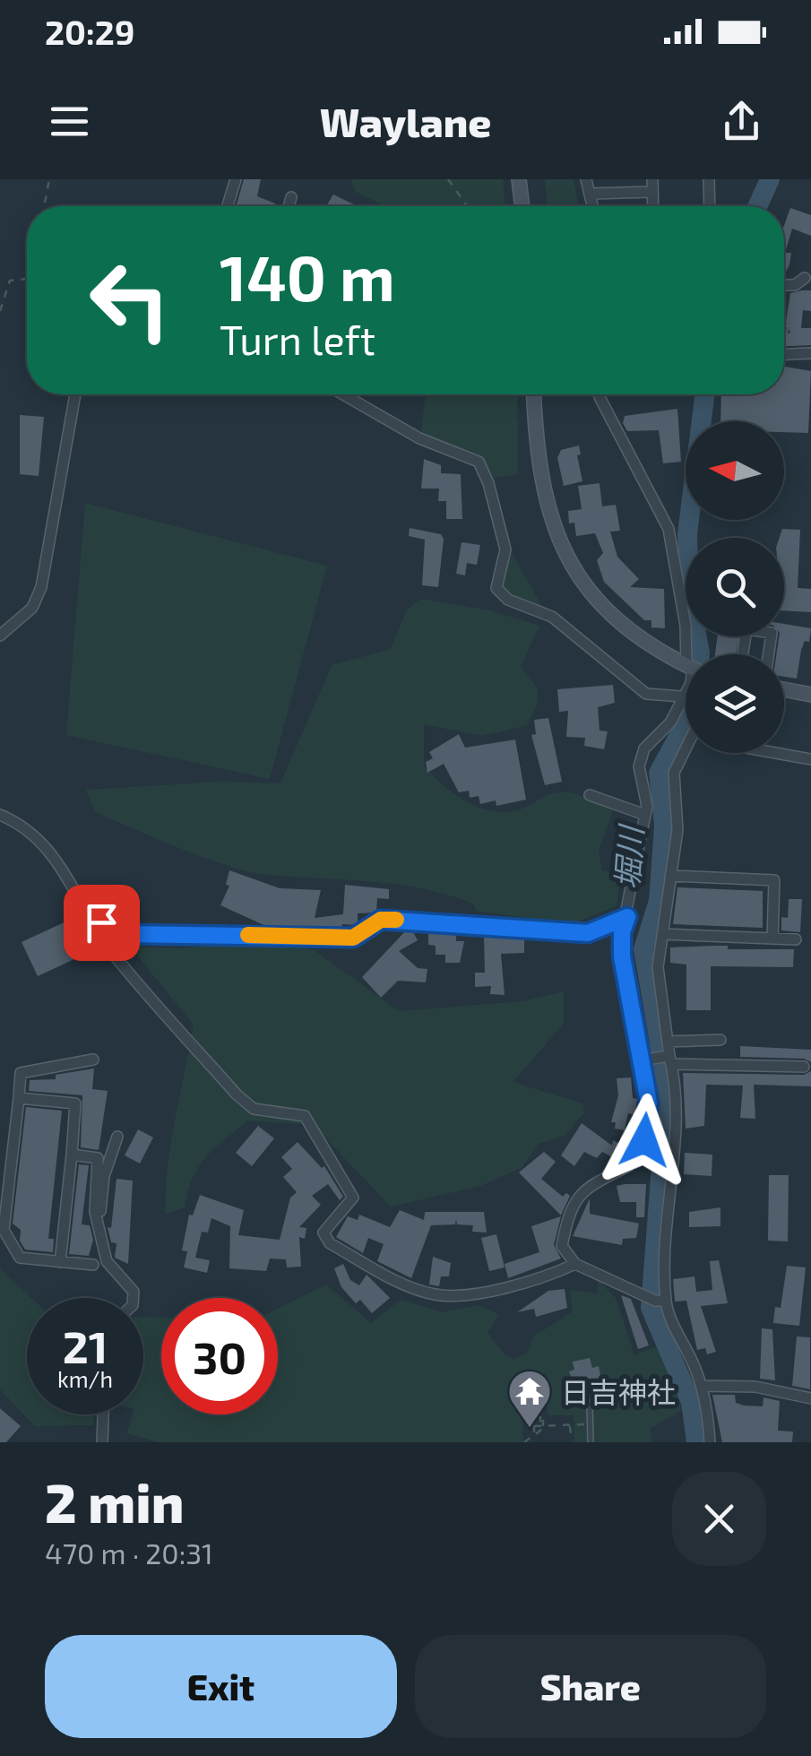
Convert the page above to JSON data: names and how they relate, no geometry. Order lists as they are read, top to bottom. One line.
{"water":["堀川"],"places":{"temple":["日吉神社"]},"north":"left","page":{"status":"20:29","header":"Waylane","turn":["140 m","Turn left"],"speed":"21 km/h","limit":"30","heading":["2 min","470 m · 20:31"],"buttons":["Exit","Share"]}}
